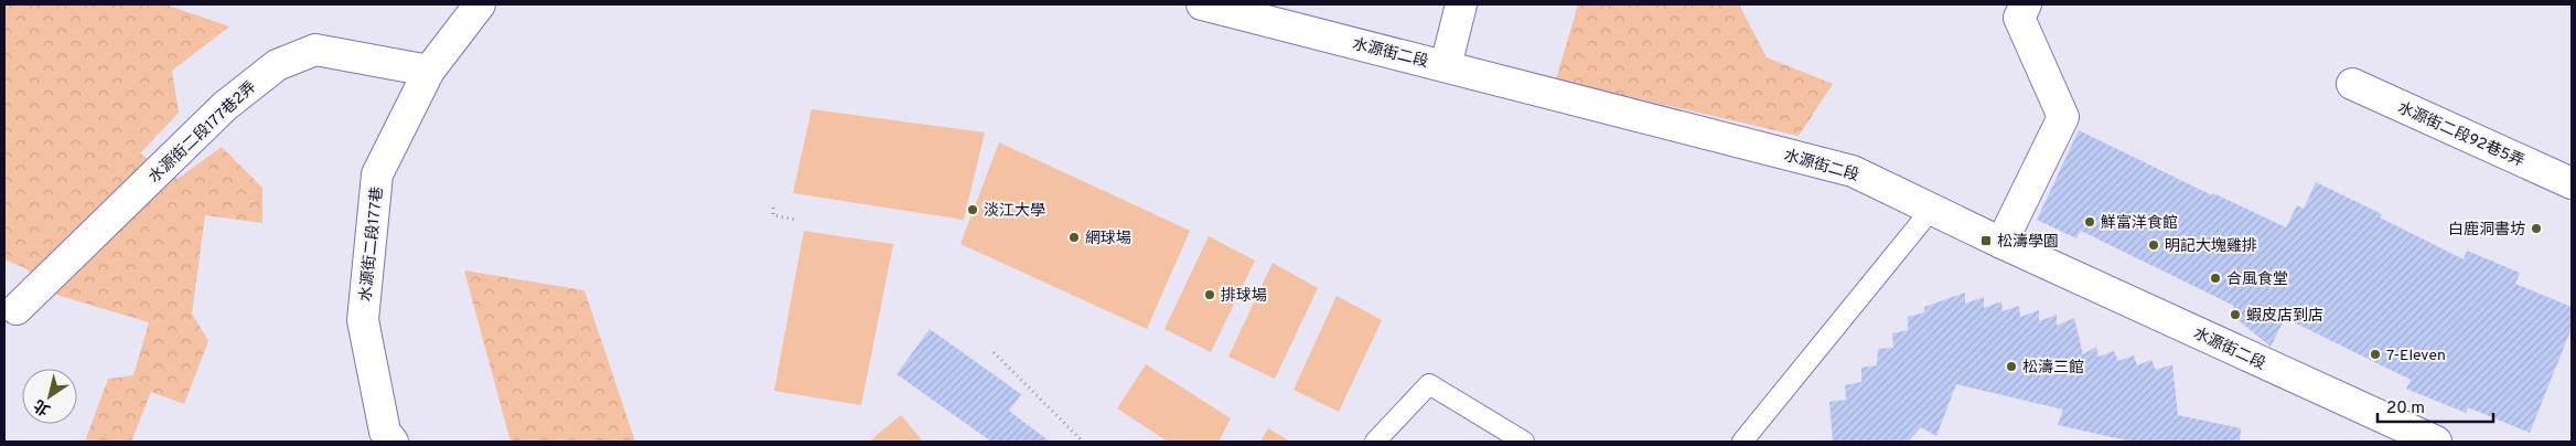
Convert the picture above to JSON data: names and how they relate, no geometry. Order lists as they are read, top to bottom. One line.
{"streets":{"street":["水源街二段","水源街二段177巷2弄","水源街二段92巷5弄","水源街二段177巷"]},"crossings":[["水源街二段177巷2弄","水源街二段177巷"]],"places":{"other":["淡江大學","鮮富洋食館","白鹿洞書坊","網球場","明記大塊雞排","合風食堂","排球場","蝦皮店到店","7-Eleven","松濤三館"],"transit":["松濤學園"]},"scale_bar":"20 m","north":"bottom left"}
